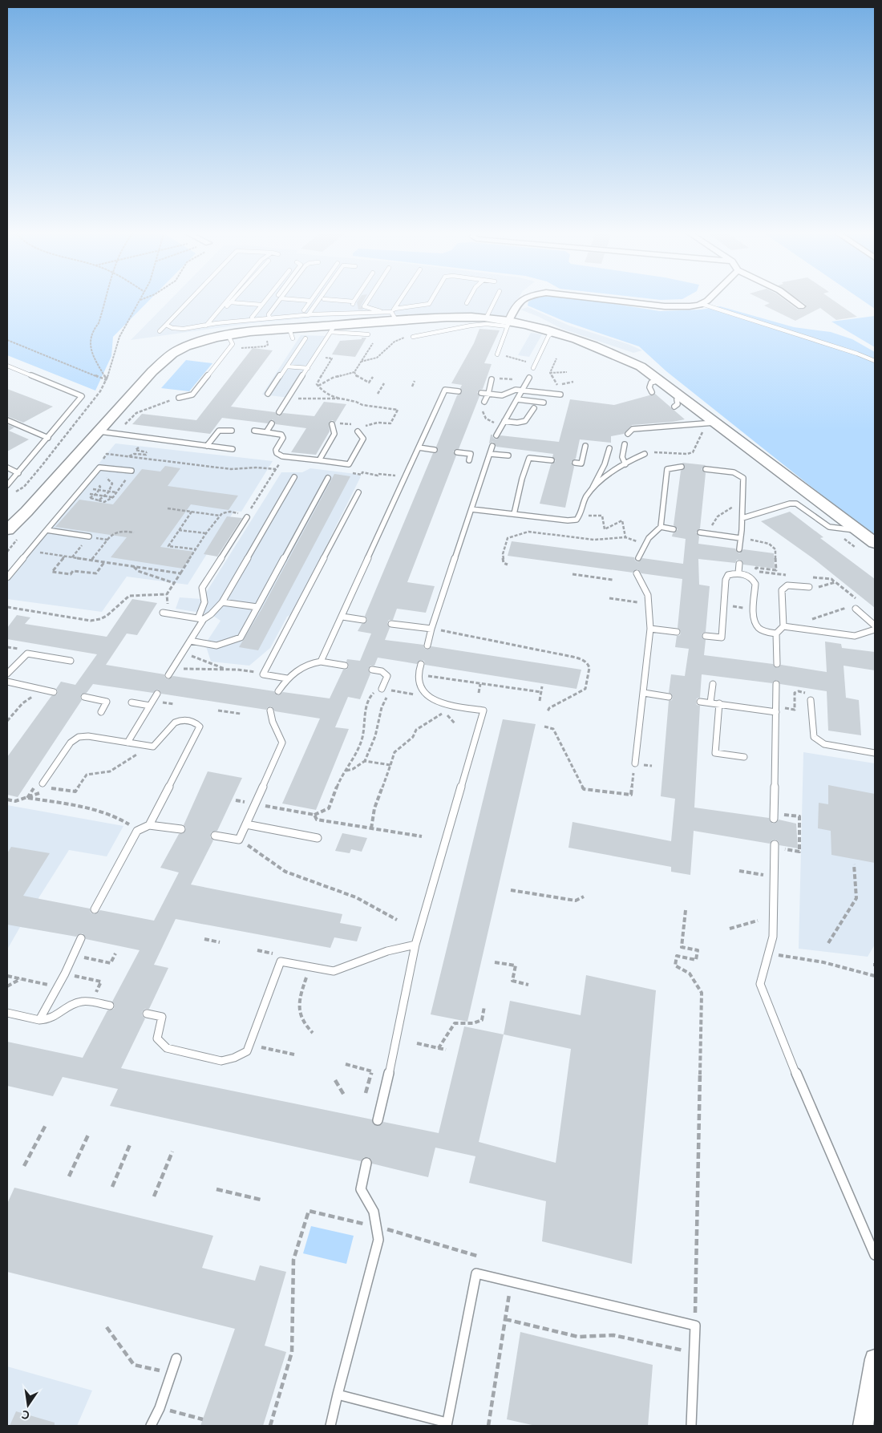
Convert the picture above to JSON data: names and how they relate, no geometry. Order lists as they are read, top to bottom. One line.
{"north":"bottom"}
